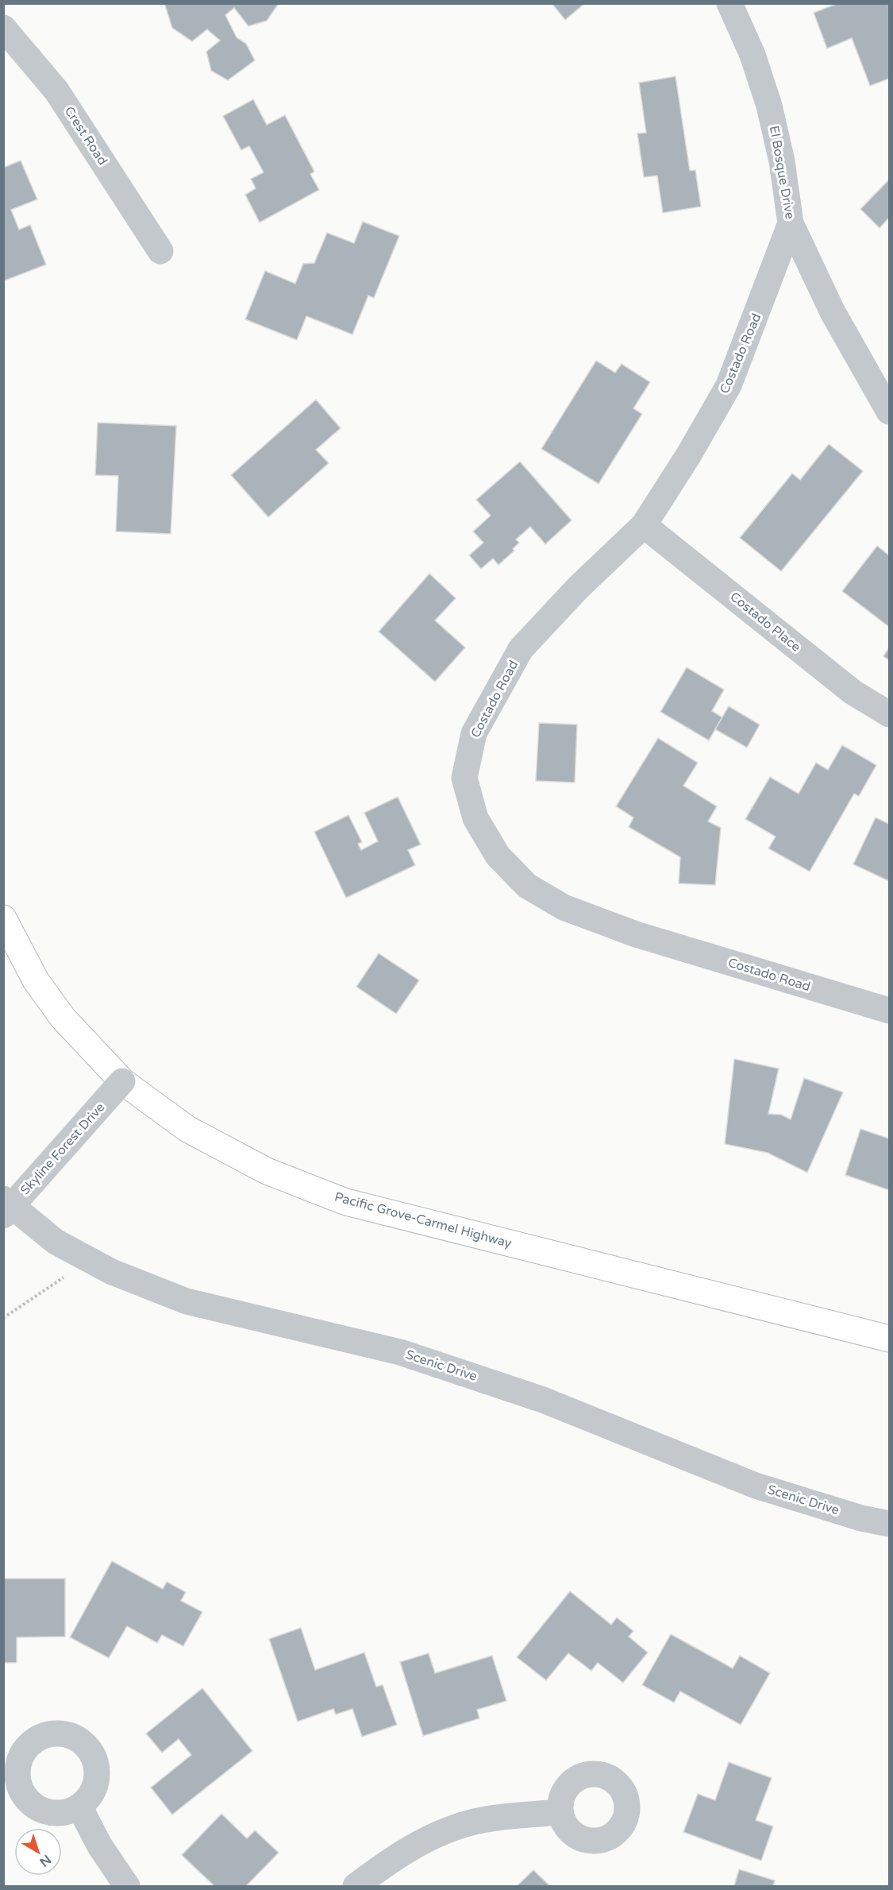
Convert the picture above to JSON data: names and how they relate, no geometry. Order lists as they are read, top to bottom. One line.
{"streets":{"main road":["Pacific Grove-Carmel Highway"],"street":["Crest Road","El Bosque Drive","Costado Road","Costado Place","Skyline Forest Drive","Scenic Drive"]},"crossings":[["El Bosque Drive","Costado Road"],["Costado Road","Costado Place"],["Skyline Forest Drive","Pacific Grove-Carmel Highway"]],"north":"bottom right"}
